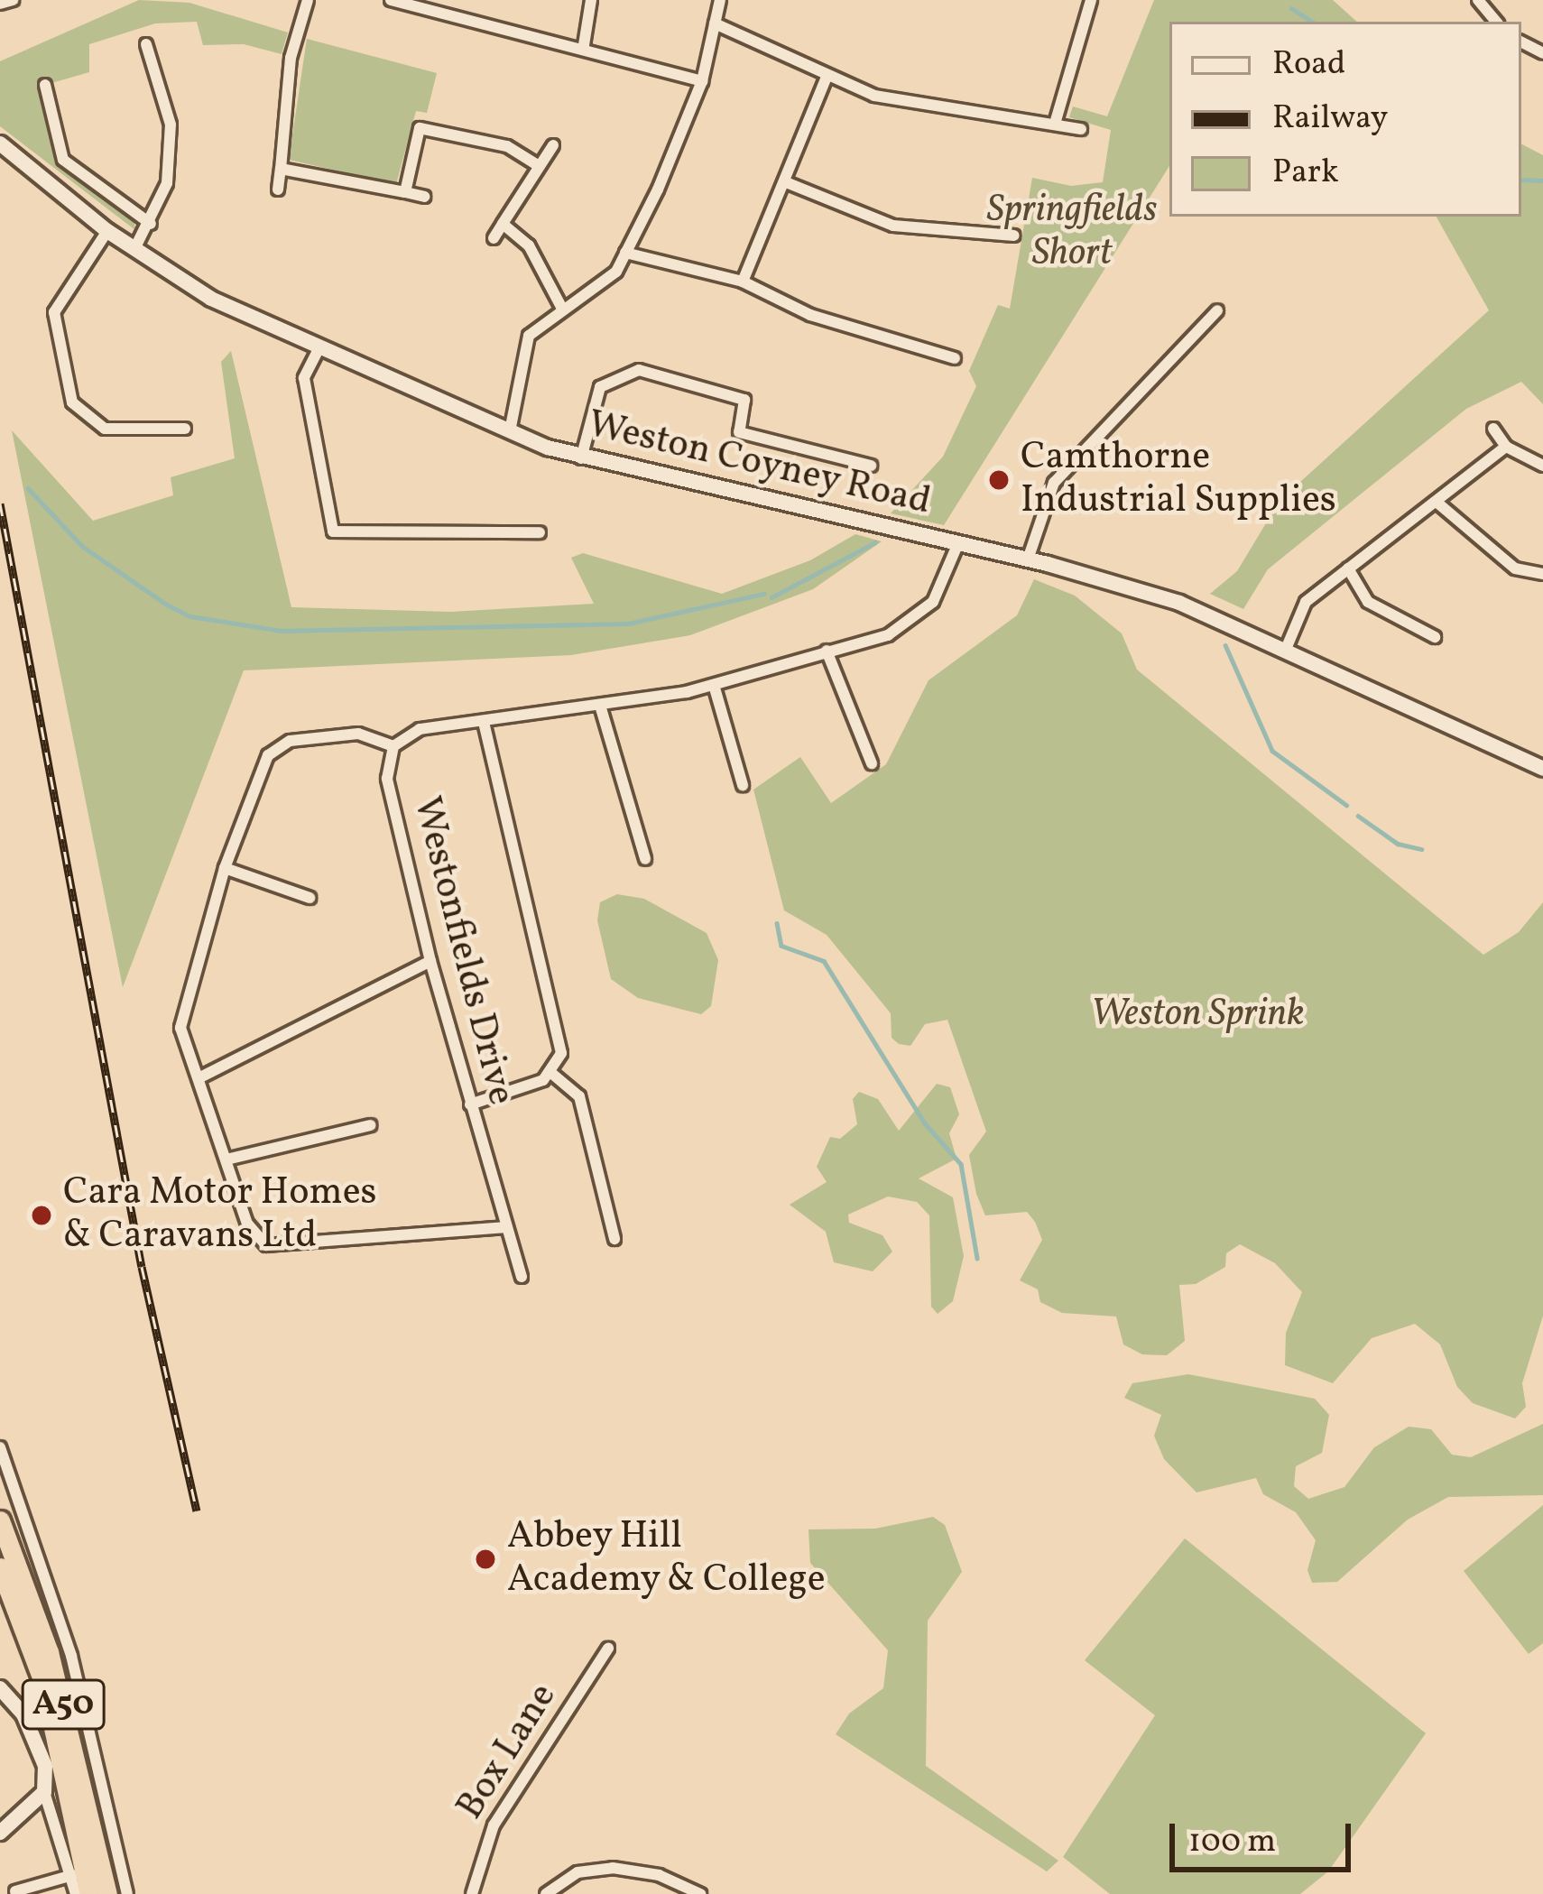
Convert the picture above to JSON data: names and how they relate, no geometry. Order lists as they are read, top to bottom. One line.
{"streets":{"highway":["A50"],"street":["Weston Coyney Road","Westonfields Drive","Box Lane"]},"parks":["Springfields Short","Weston Sprink"],"places":["Camthorne Industrial Supplies","Cara Motor Homes & Caravans Ltd","Abbey Hill Academy & College"],"legend":["Road","Railway","Park"],"scale_bar":"100 m"}
